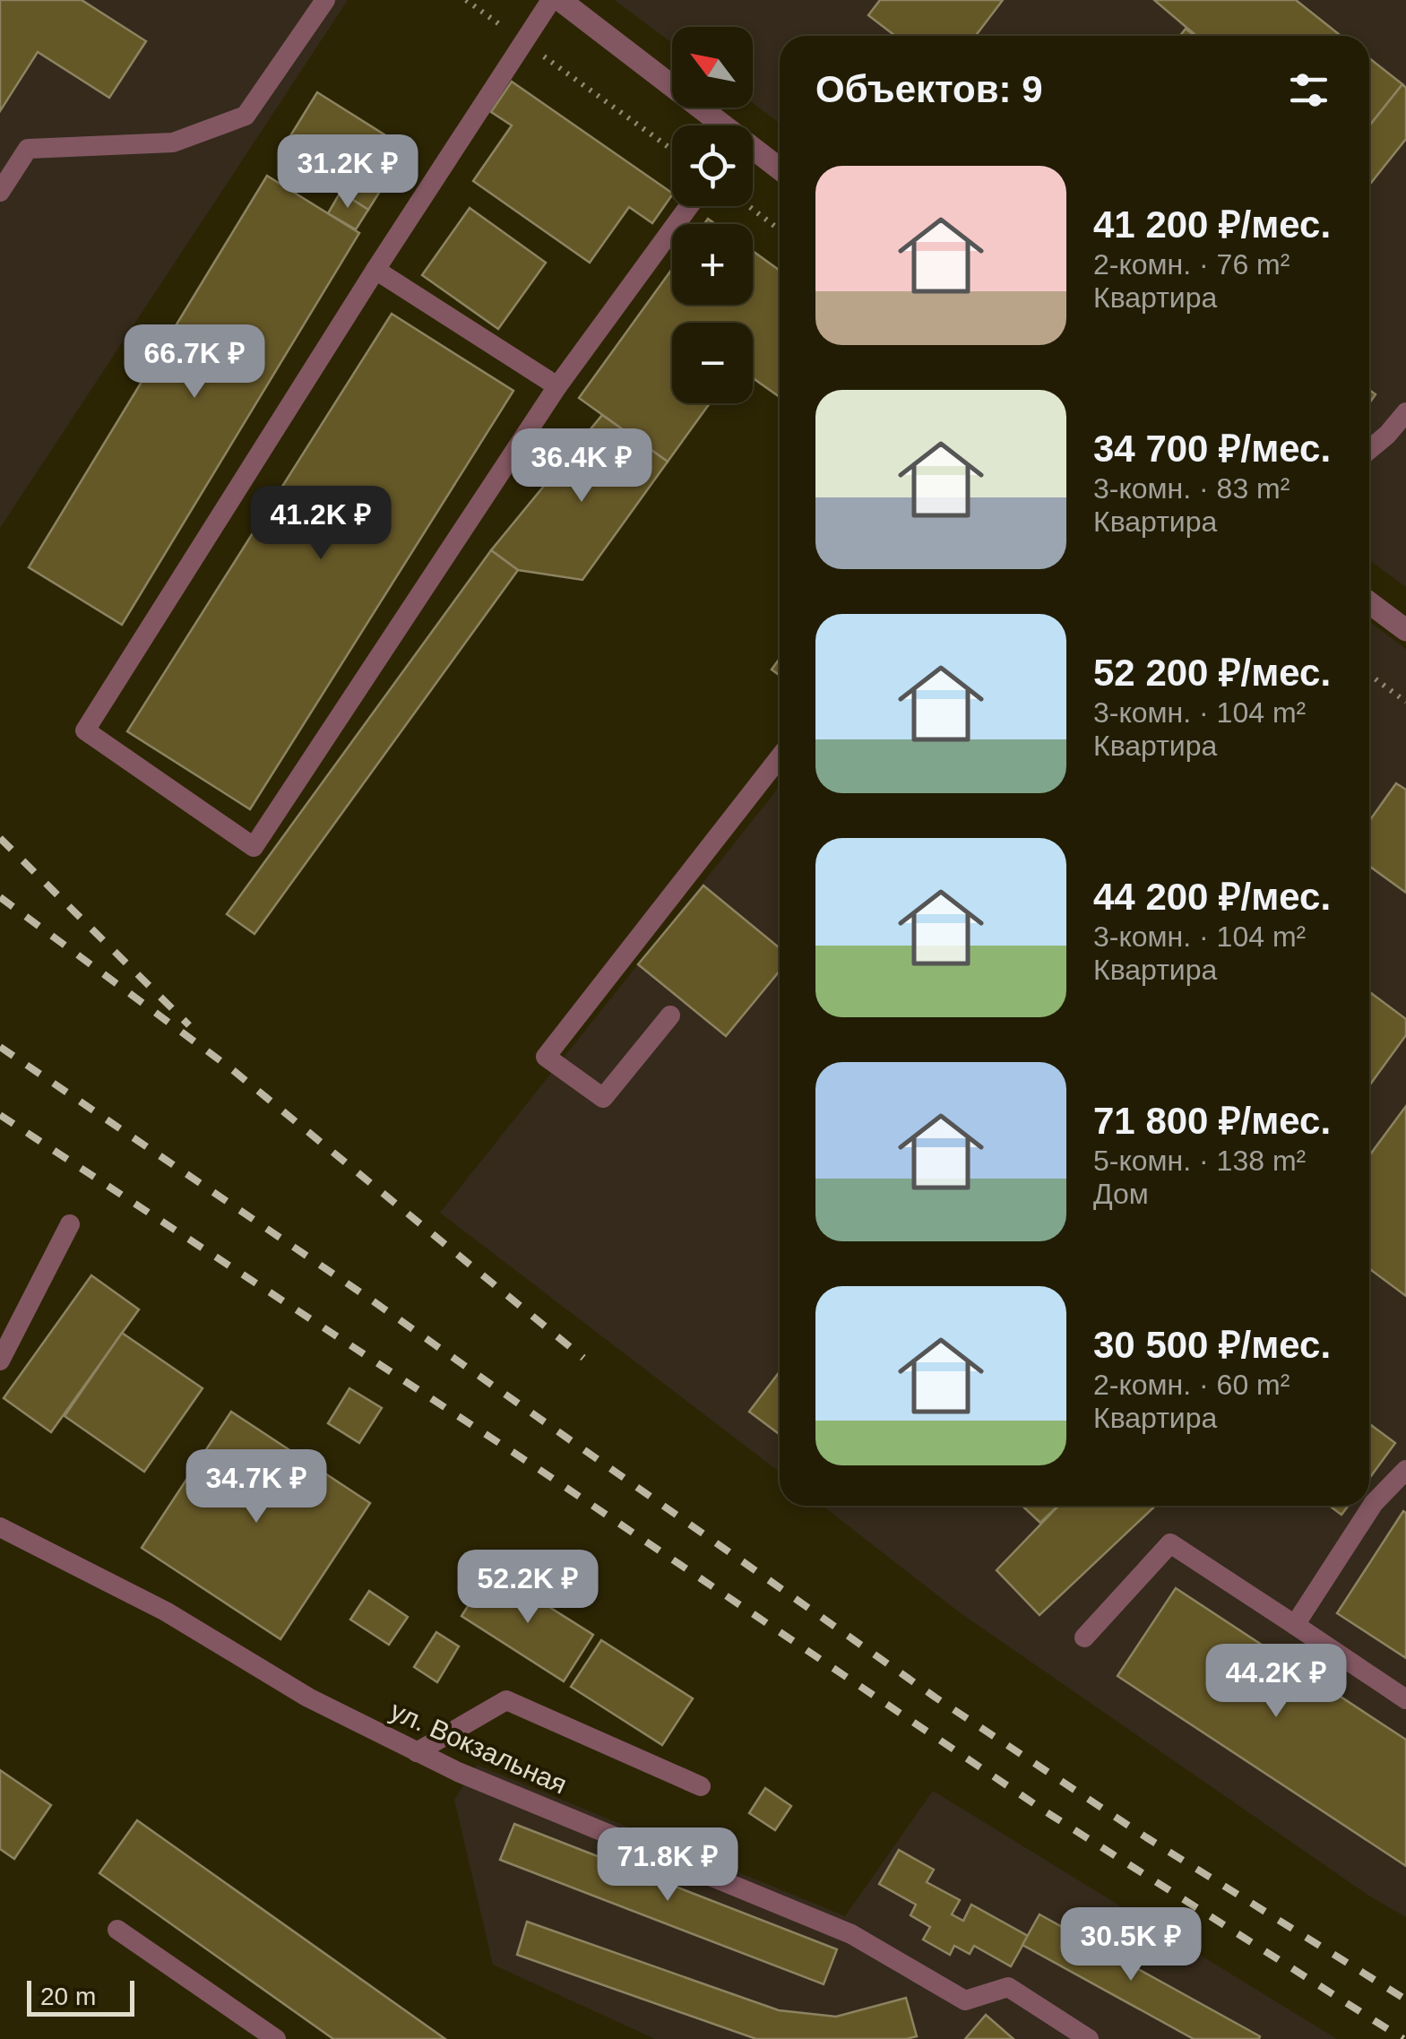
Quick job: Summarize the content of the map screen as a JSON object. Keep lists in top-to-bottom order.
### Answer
{
  "streets": {
    "lane": ["ул. Вокзальная"]
  },
  "scale_bar": "20 m",
  "north": "top left",
  "page": {
    "map_buttons": ["+", "−"],
    "heading": "Объектов: 9",
    "price": [
      "31.2K ₽",
      "66.7K ₽",
      "36.4K ₽",
      "41.2K ₽",
      "34.7K ₽",
      "52.2K ₽",
      "44.2K ₽",
      "71.8K ₽",
      "30.5K ₽"
    ],
    "list": [
      {
        "name": "41 200 ₽/мес.",
        "note": "2-комн. · 76 m² · Квартира"
      },
      {
        "name": "34 700 ₽/мес.",
        "note": "3-комн. · 83 m² · Квартира"
      },
      {
        "name": "52 200 ₽/мес.",
        "note": "3-комн. · 104 m² · Квартира"
      },
      {
        "name": "44 200 ₽/мес.",
        "note": "3-комн. · 104 m² · Квартира"
      },
      {
        "name": "71 800 ₽/мес.",
        "note": "5-комн. · 138 m² · Дом"
      },
      {
        "name": "30 500 ₽/мес.",
        "note": "2-комн. · 60 m² · Квартира"
      }
    ],
    "scale": "20 m"
  }
}
